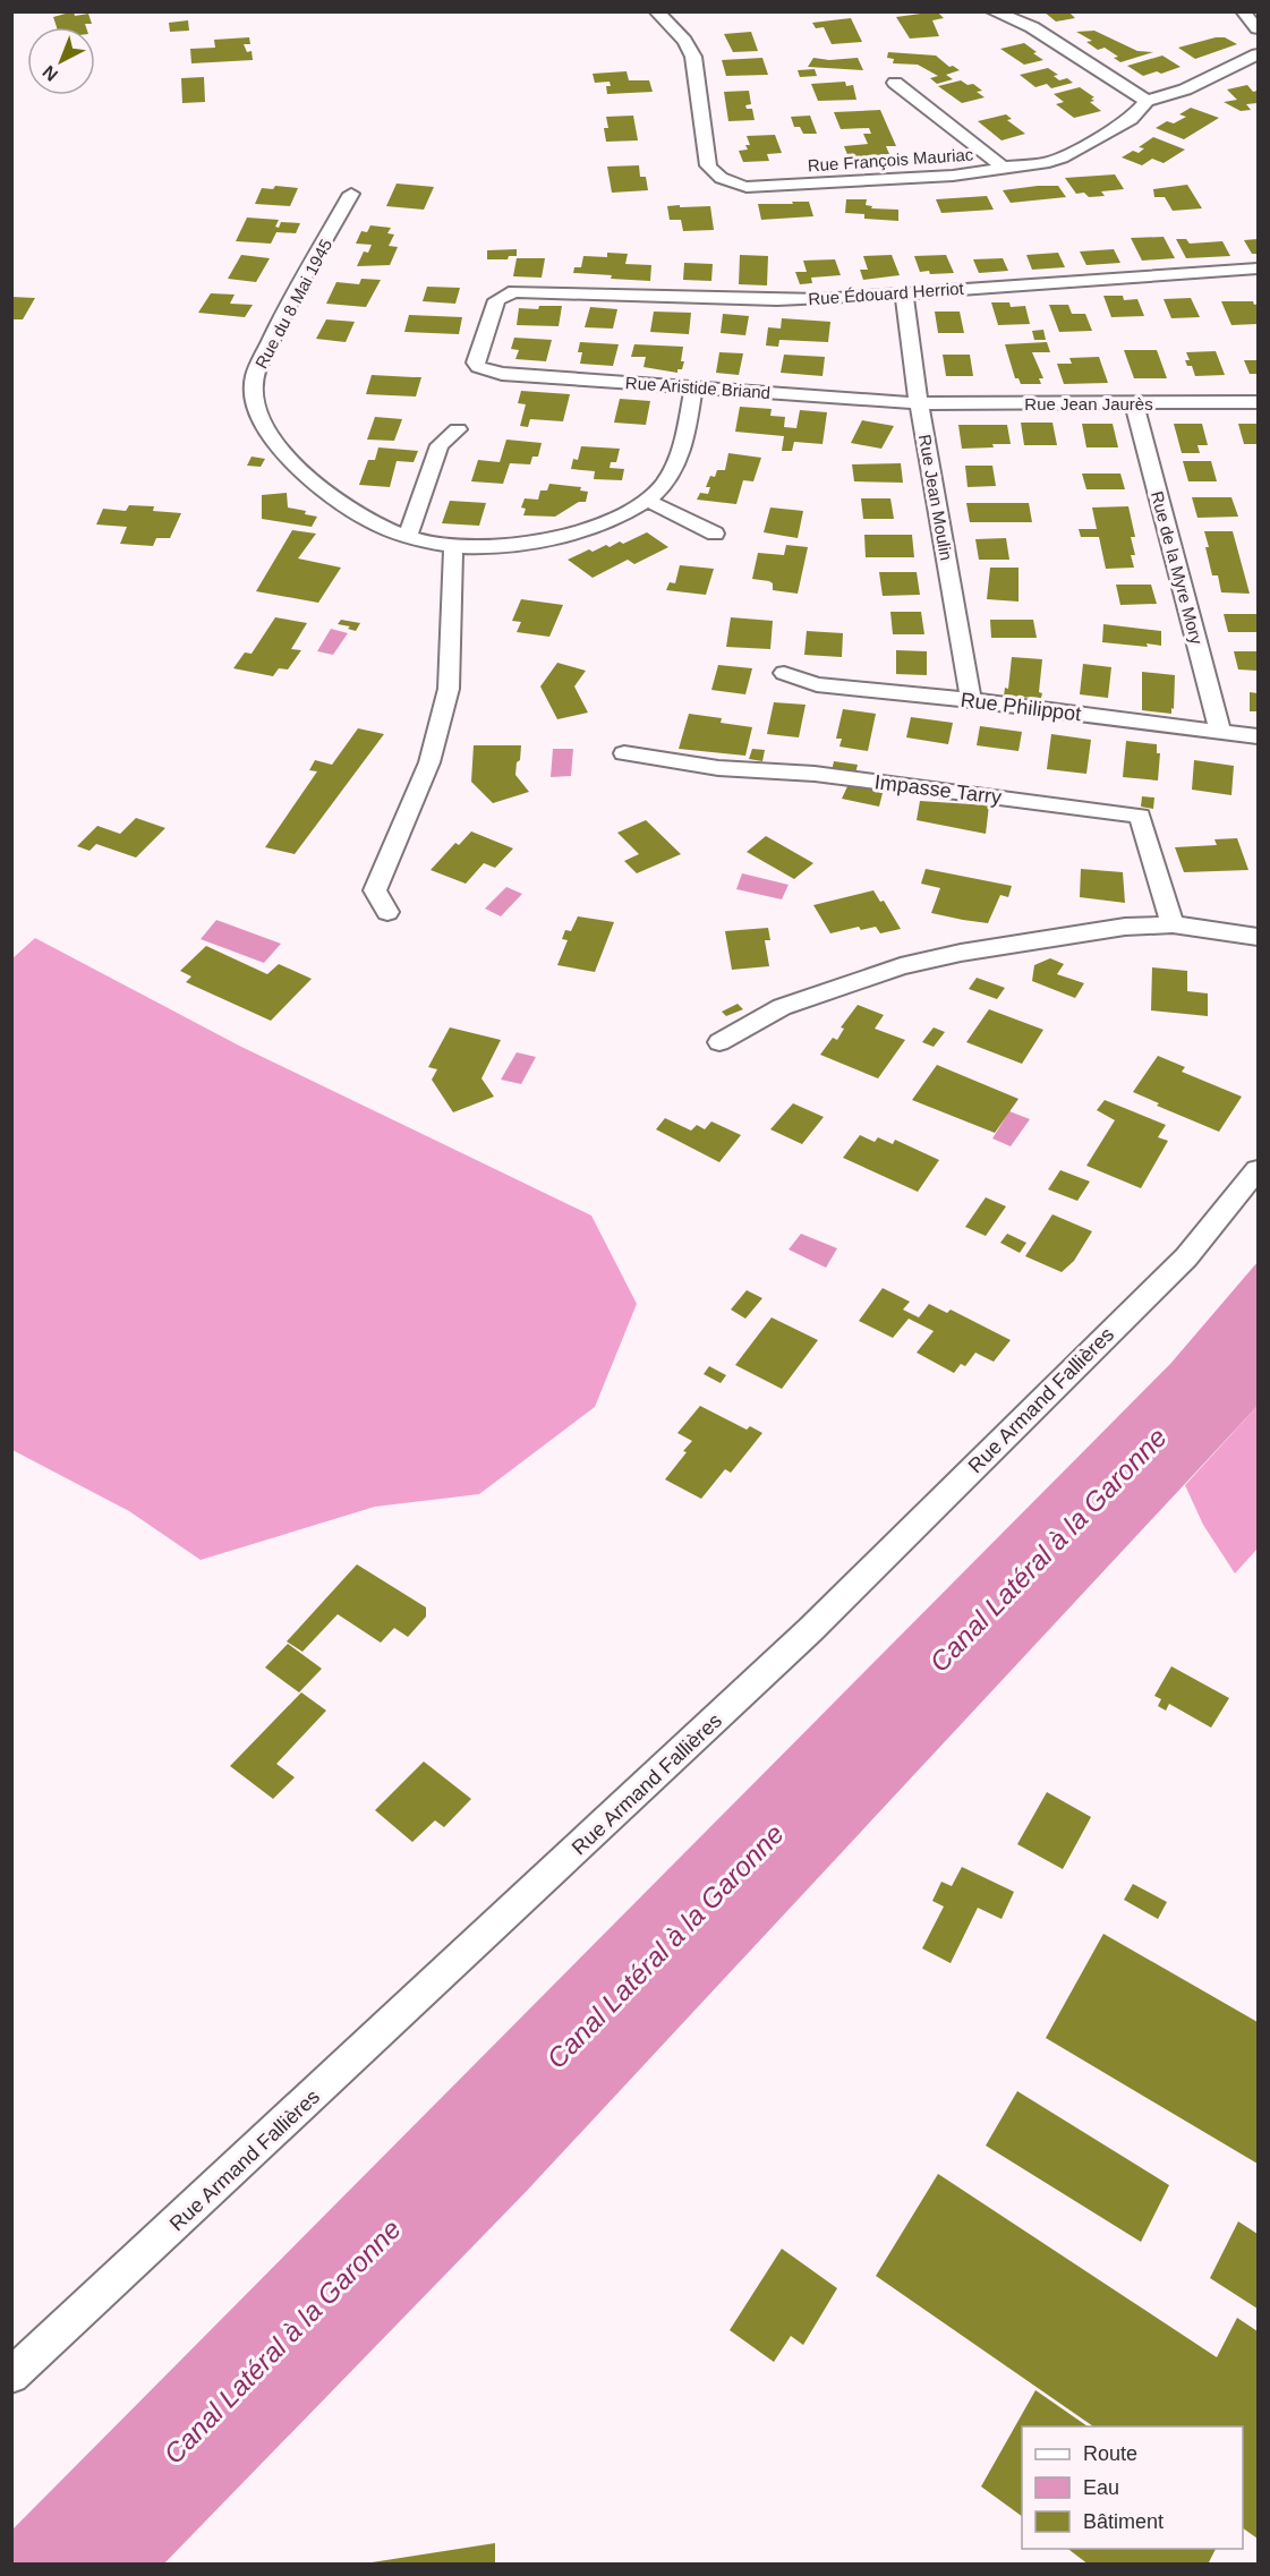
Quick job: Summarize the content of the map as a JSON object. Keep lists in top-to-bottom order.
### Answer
{
  "streets": {
    "street": [
      "Rue François Mauriac",
      "Rue Édouard Herriot",
      "Rue du 8 Mai 1945",
      "Rue Aristide Briand",
      "Rue Jean Jaurès",
      "Rue Jean Moulin",
      "Rue de la Myre Mory",
      "Rue Philippot",
      "Impasse Tarry",
      "Rue Armand Fallières"
    ]
  },
  "crossings": [
    ["Rue Édouard Herriot", "Rue Aristide Briand"],
    ["Rue Édouard Herriot", "Rue Jean Moulin"],
    ["Rue du 8 Mai 1945", "Rue Aristide Briand"],
    ["Rue Aristide Briand", "Rue Jean Jaurès"],
    ["Rue Aristide Briand", "Rue Jean Moulin"],
    ["Rue Jean Jaurès", "Rue Jean Moulin"],
    ["Rue Jean Jaurès", "Rue de la Myre Mory"],
    ["Rue Jean Moulin", "Rue Philippot"],
    ["Rue de la Myre Mory", "Rue Philippot"]
  ],
  "water": ["Canal Latéral à la Garonne"],
  "legend": ["Route", "Eau", "Bâtiment"],
  "north": "bottom left"
}
